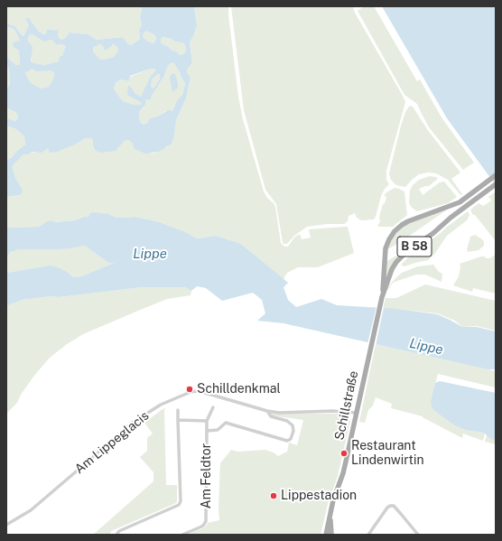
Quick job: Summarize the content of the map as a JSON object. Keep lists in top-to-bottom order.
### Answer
{
  "streets": {
    "main road": ["B 58", "Schillstraße"],
    "street": ["Am Lippeglacis", "Am Feldtor"]
  },
  "crossings": [
    ["B 58", "Schillstraße"],
    ["Schillstraße", "Am Lippeglacis"],
    ["Am Lippeglacis", "Am Feldtor"]
  ],
  "water": ["Lippe"],
  "places": ["Schilldenkmal", "Restaurant Lindenwirtin", "Lippestadion"]
}
